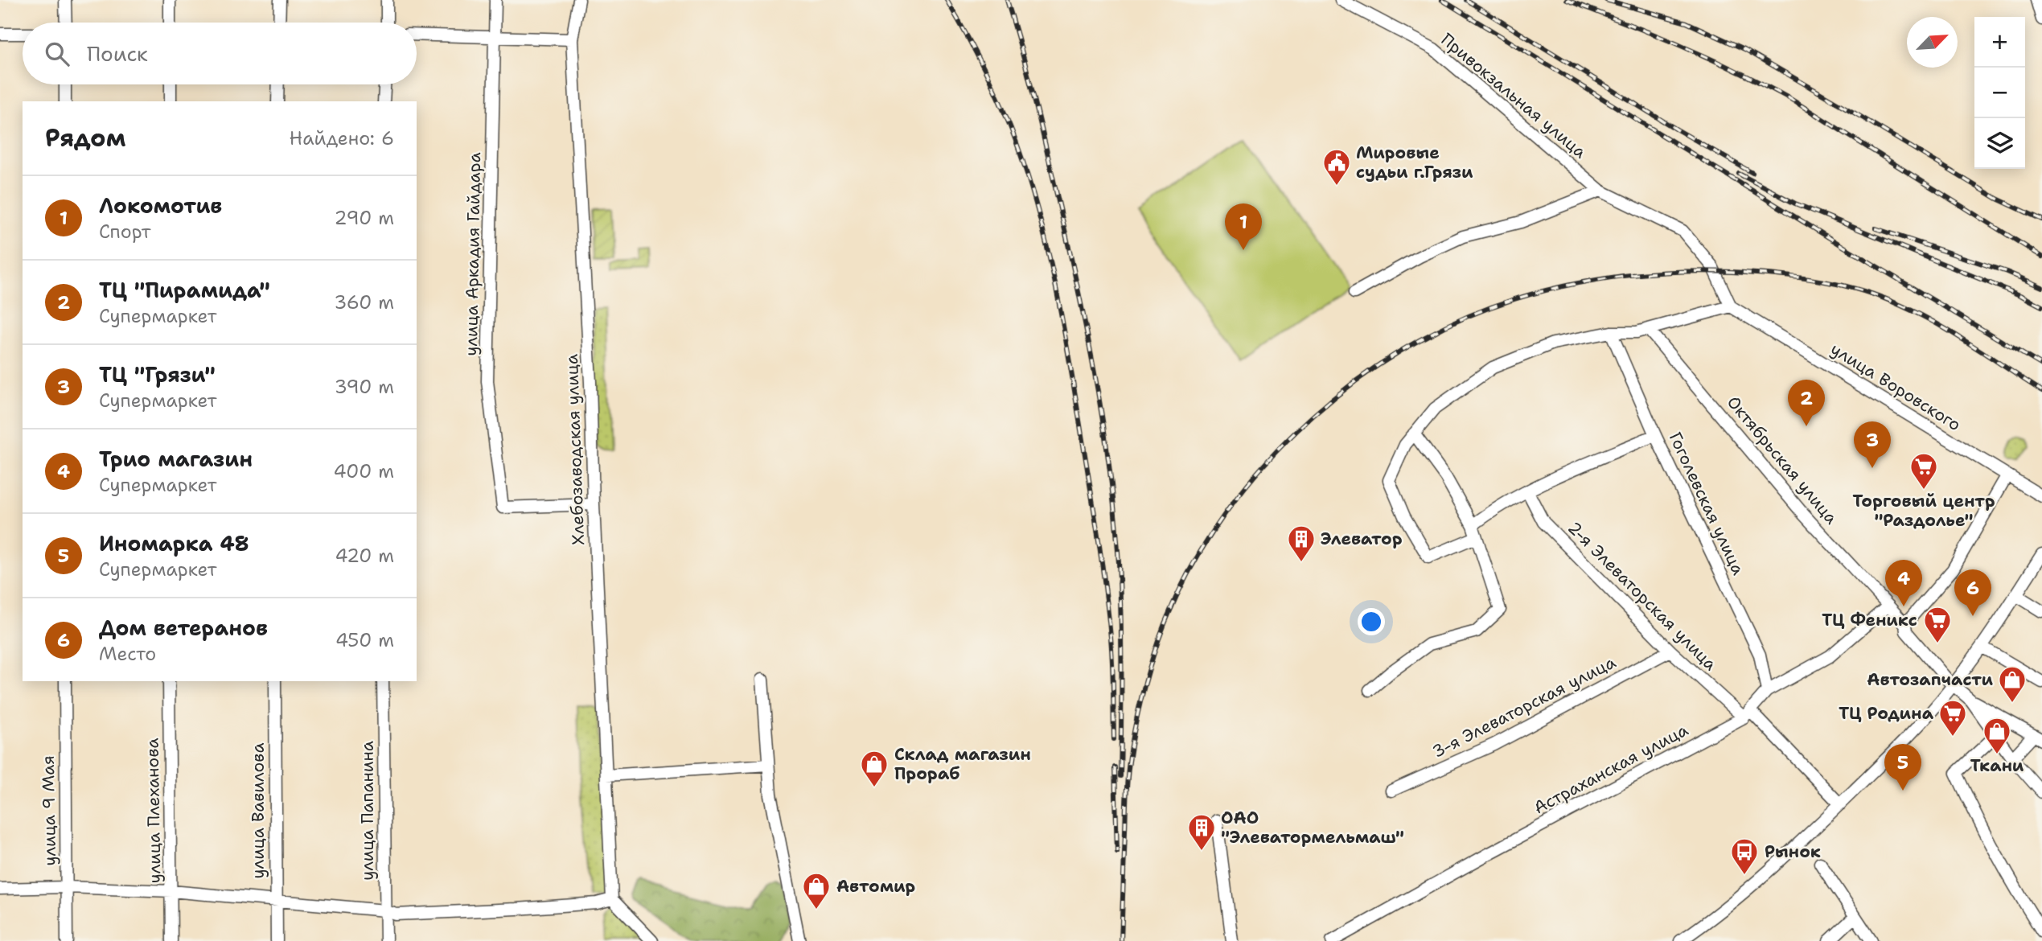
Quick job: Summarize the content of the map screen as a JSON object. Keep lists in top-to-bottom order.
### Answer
{
  "streets": {
    "street": [
      "Привокзальная улица",
      "улица Аркадия Гайдара",
      "улица Воровского",
      "Хлебозаводская улица",
      "Октябрьская улица",
      "Гоголевская улица",
      "2-я Элеваторская улица",
      "3-я Элеваторская улица",
      "Астраханская улица",
      "улица 9 Мая",
      "улица Плеханова",
      "улица Вавилова",
      "улица Папанина"
    ]
  },
  "crossings": [
    ["Привокзальная улица", "улица Воровского"],
    ["улица Аркадия Гайдара", "Хлебозаводская улица"],
    ["Октябрьская улица", "Астраханская улица"],
    ["Гоголевская улица", "Астраханская улица"],
    ["2-я Элеваторская улица", "3-я Элеваторская улица"],
    ["2-я Элеваторская улица", "Астраханская улица"]
  ],
  "places": {
    "public building": ["Мировые судьи г.Грязи"],
    "supermarket": ["Торговый центр \"Раздолье\"", "ТЦ Феникс", "ТЦ Родина"],
    "building": ["Элеватор", "ОАО \"Элеватормельмаш\""],
    "shop": [
      "Автозапчасти",
      "Ткани",
      "Склад магазин Прораб",
      "Автомир"
    ],
    "bus stop": ["Рынок"]
  },
  "north": "top right",
  "page": {
    "map_buttons": ["+", "−"],
    "search": "Поиск",
    "heading": ["Рядом", "Найдено: 6"],
    "list": [
      {
        "mark": "1",
        "name": "Локомотив",
        "note": "Спорт",
        "value": "290 m"
      },
      {
        "mark": "2",
        "name": "ТЦ \"Пирамида\"",
        "note": "Супермаркет",
        "value": "360 m"
      },
      {
        "mark": "3",
        "name": "ТЦ \"Грязи\"",
        "note": "Супермаркет",
        "value": "390 m"
      },
      {
        "mark": "4",
        "name": "Трио магазин",
        "note": "Супермаркет",
        "value": "400 m"
      },
      {
        "mark": "5",
        "name": "Иномарка 48",
        "note": "Супермаркет",
        "value": "420 m"
      },
      {
        "mark": "6",
        "name": "Дом ветеранов",
        "note": "Место",
        "value": "450 m"
      }
    ],
    "pins": [
      "1",
      "2",
      "3",
      "4",
      "6",
      "5"
    ]
  }
}
